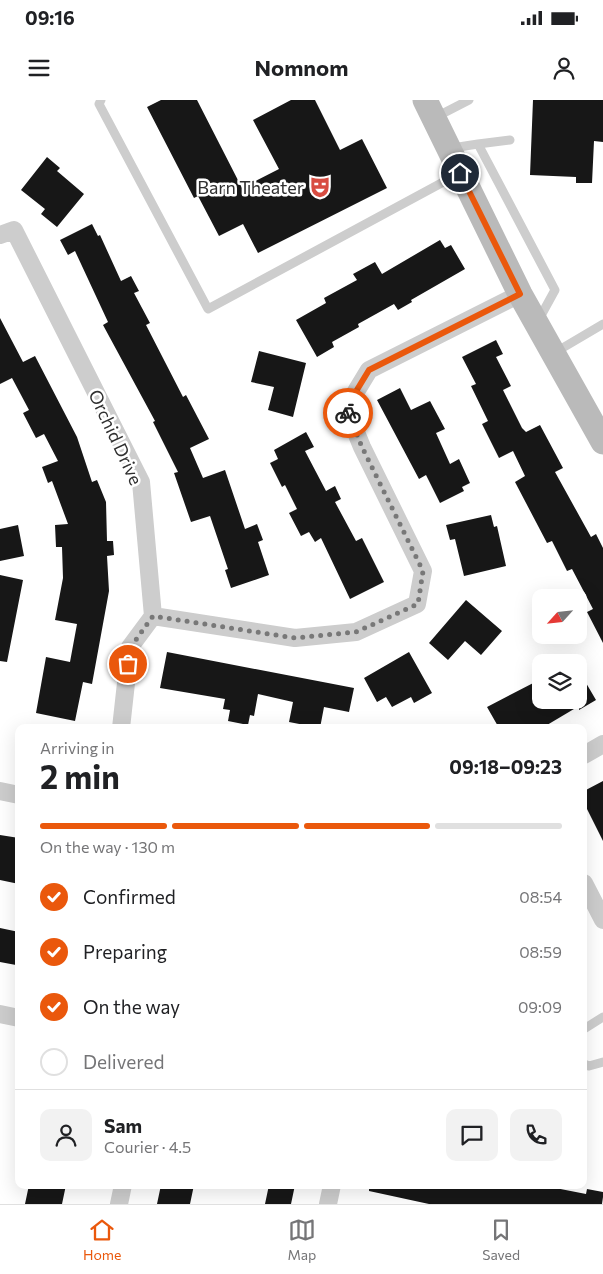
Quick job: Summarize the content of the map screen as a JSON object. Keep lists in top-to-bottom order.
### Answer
{
  "streets": {
    "street": ["Orchid Drive"]
  },
  "places": {
    "theatre": ["Barn Theater"]
  },
  "north": "bottom left",
  "page": {
    "status": "09:16",
    "header": "Nomnom",
    "heading": ["2 min", "Arriving in", "09:18–09:23"],
    "panel": ["Sam", "Courier · 4.5"],
    "bar": "On the way · 130 m",
    "list": [
      ["Confirmed", "08:54"],
      ["Preparing", "08:59"],
      ["On the way", "09:09"],
      "Delivered"
    ],
    "tabs": ["Home", "Map", "Saved"]
  }
}
